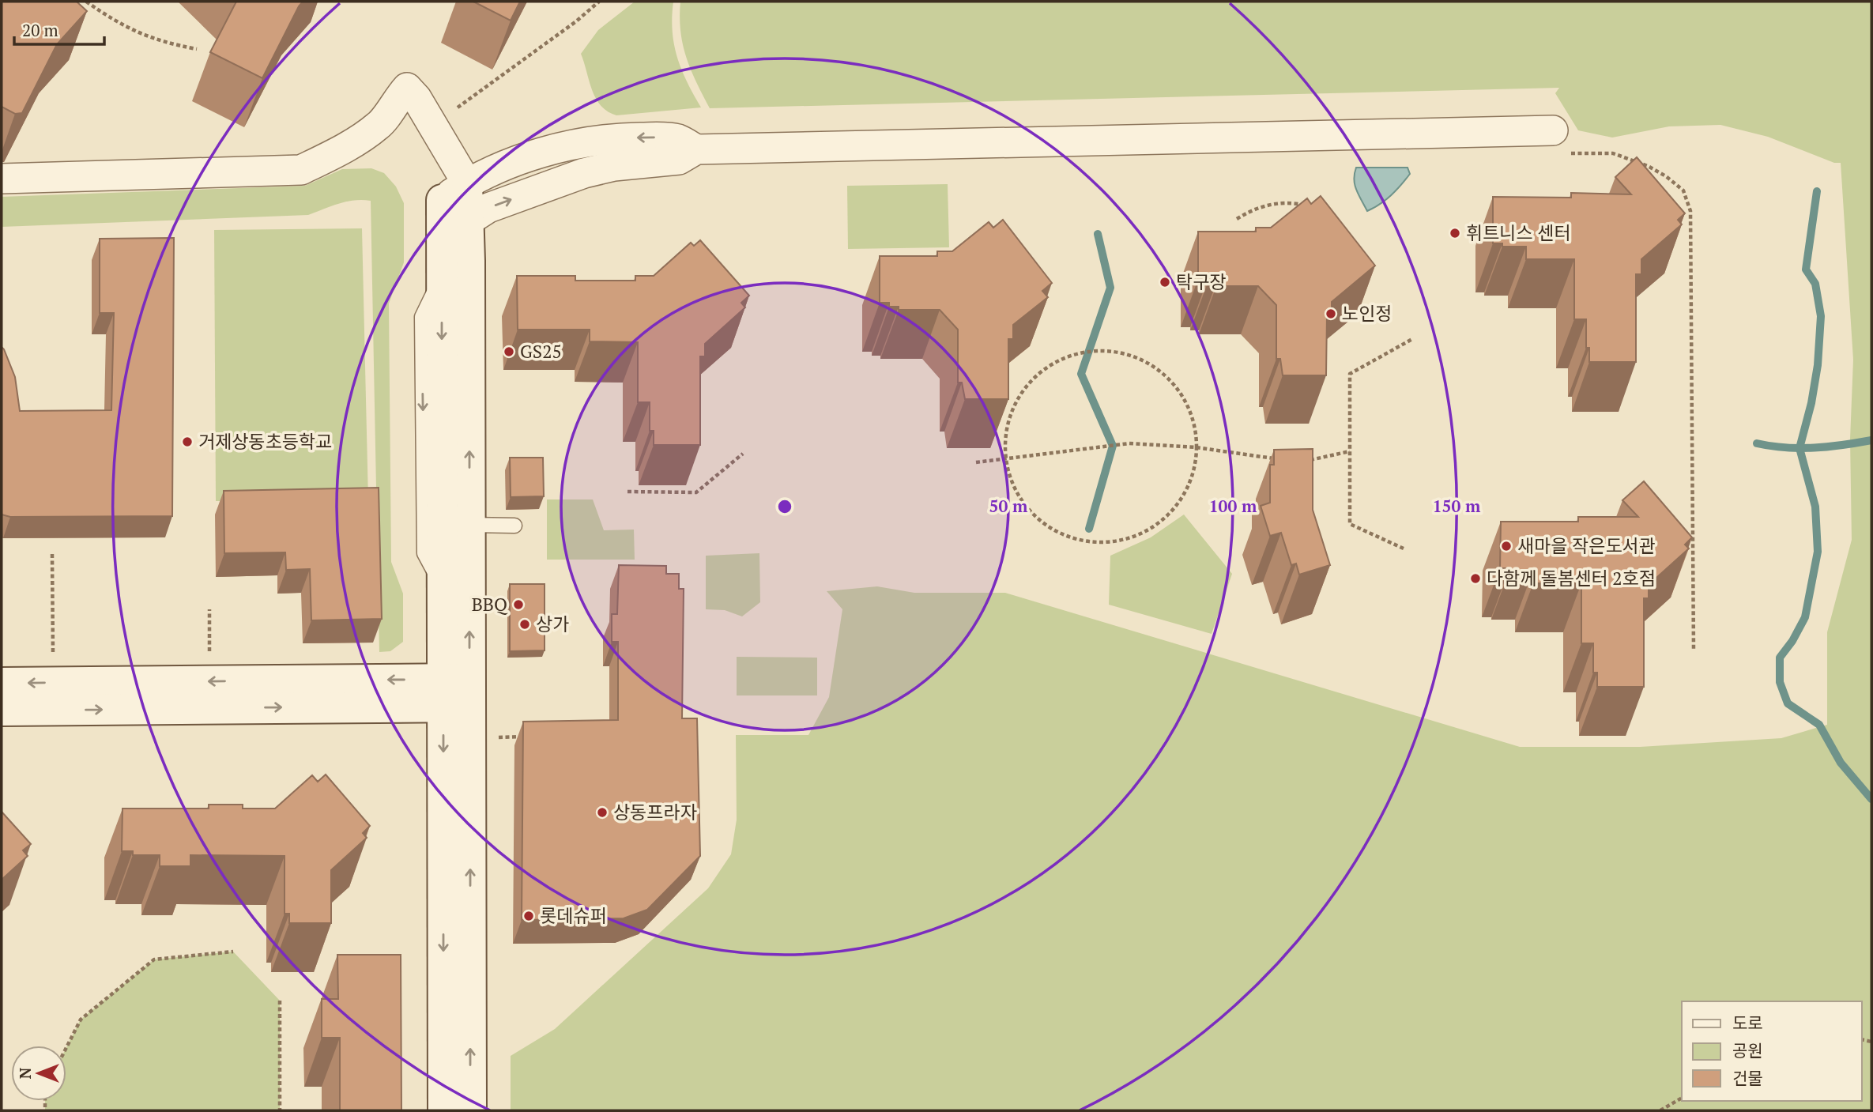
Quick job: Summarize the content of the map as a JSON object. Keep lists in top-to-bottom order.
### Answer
{
  "places": [
    "휘트니스 센터",
    "탁구장",
    "노인정",
    "GS25",
    "거제상동초등학교",
    "새마을 작은도서관",
    "다함께 돌봄센터 2호점",
    "BBQ",
    "상가",
    "상동프라자",
    "롯데슈퍼"
  ],
  "legend": ["도로", "공원", "건물"],
  "scale_bar": "20 m",
  "north": "left",
  "rings": ["50 m", "100 m", "150 m"]
}
